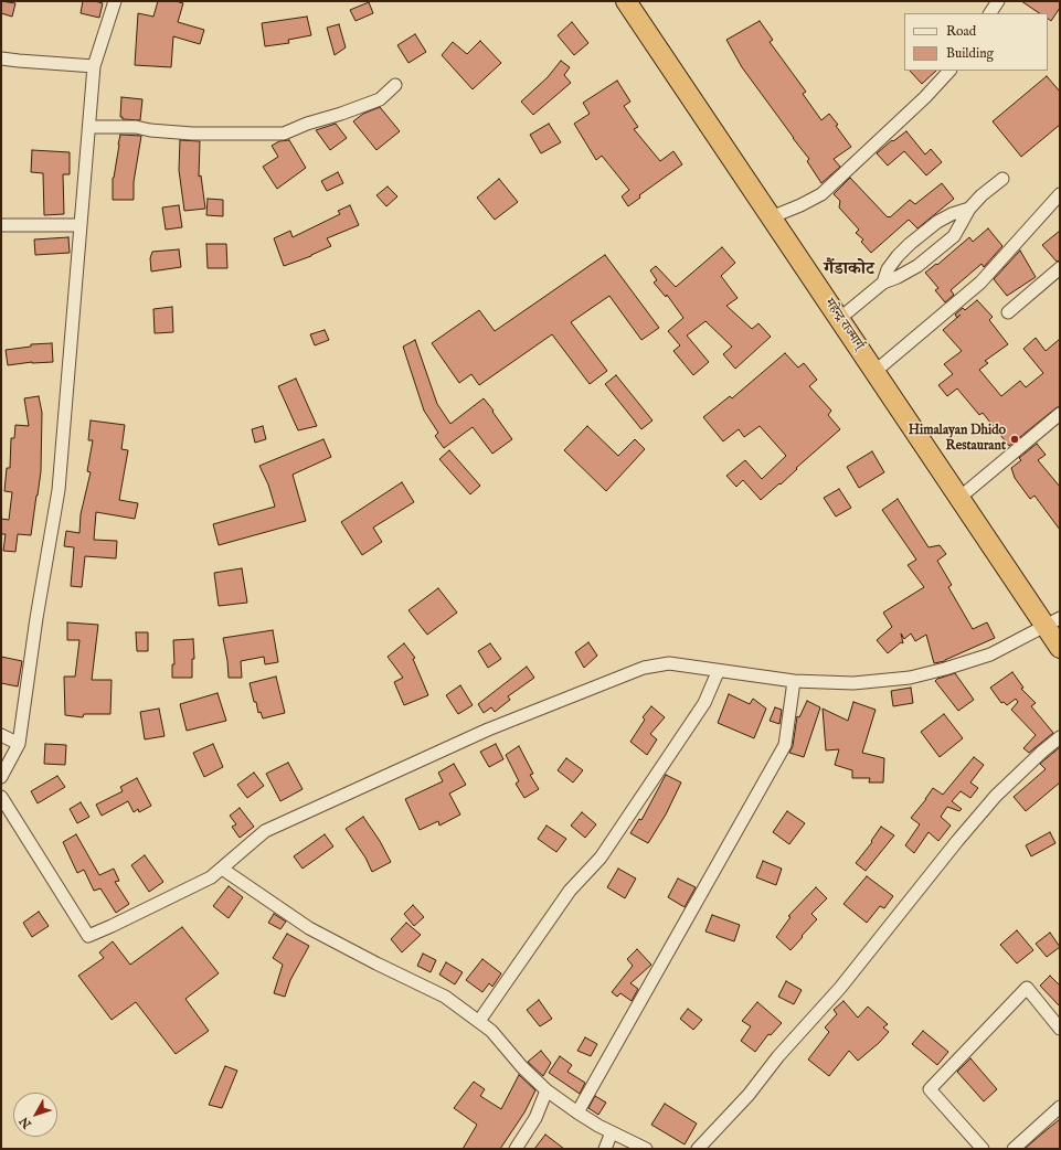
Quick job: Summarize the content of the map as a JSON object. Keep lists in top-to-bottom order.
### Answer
{
  "streets": {
    "highway": ["महेन्द्र राज्मार्ग्"]
  },
  "districts": ["गैंडाकोट"],
  "places": ["Himalayan Dhido Restaurant"],
  "legend": ["Road", "Building"],
  "north": "bottom left"
}
